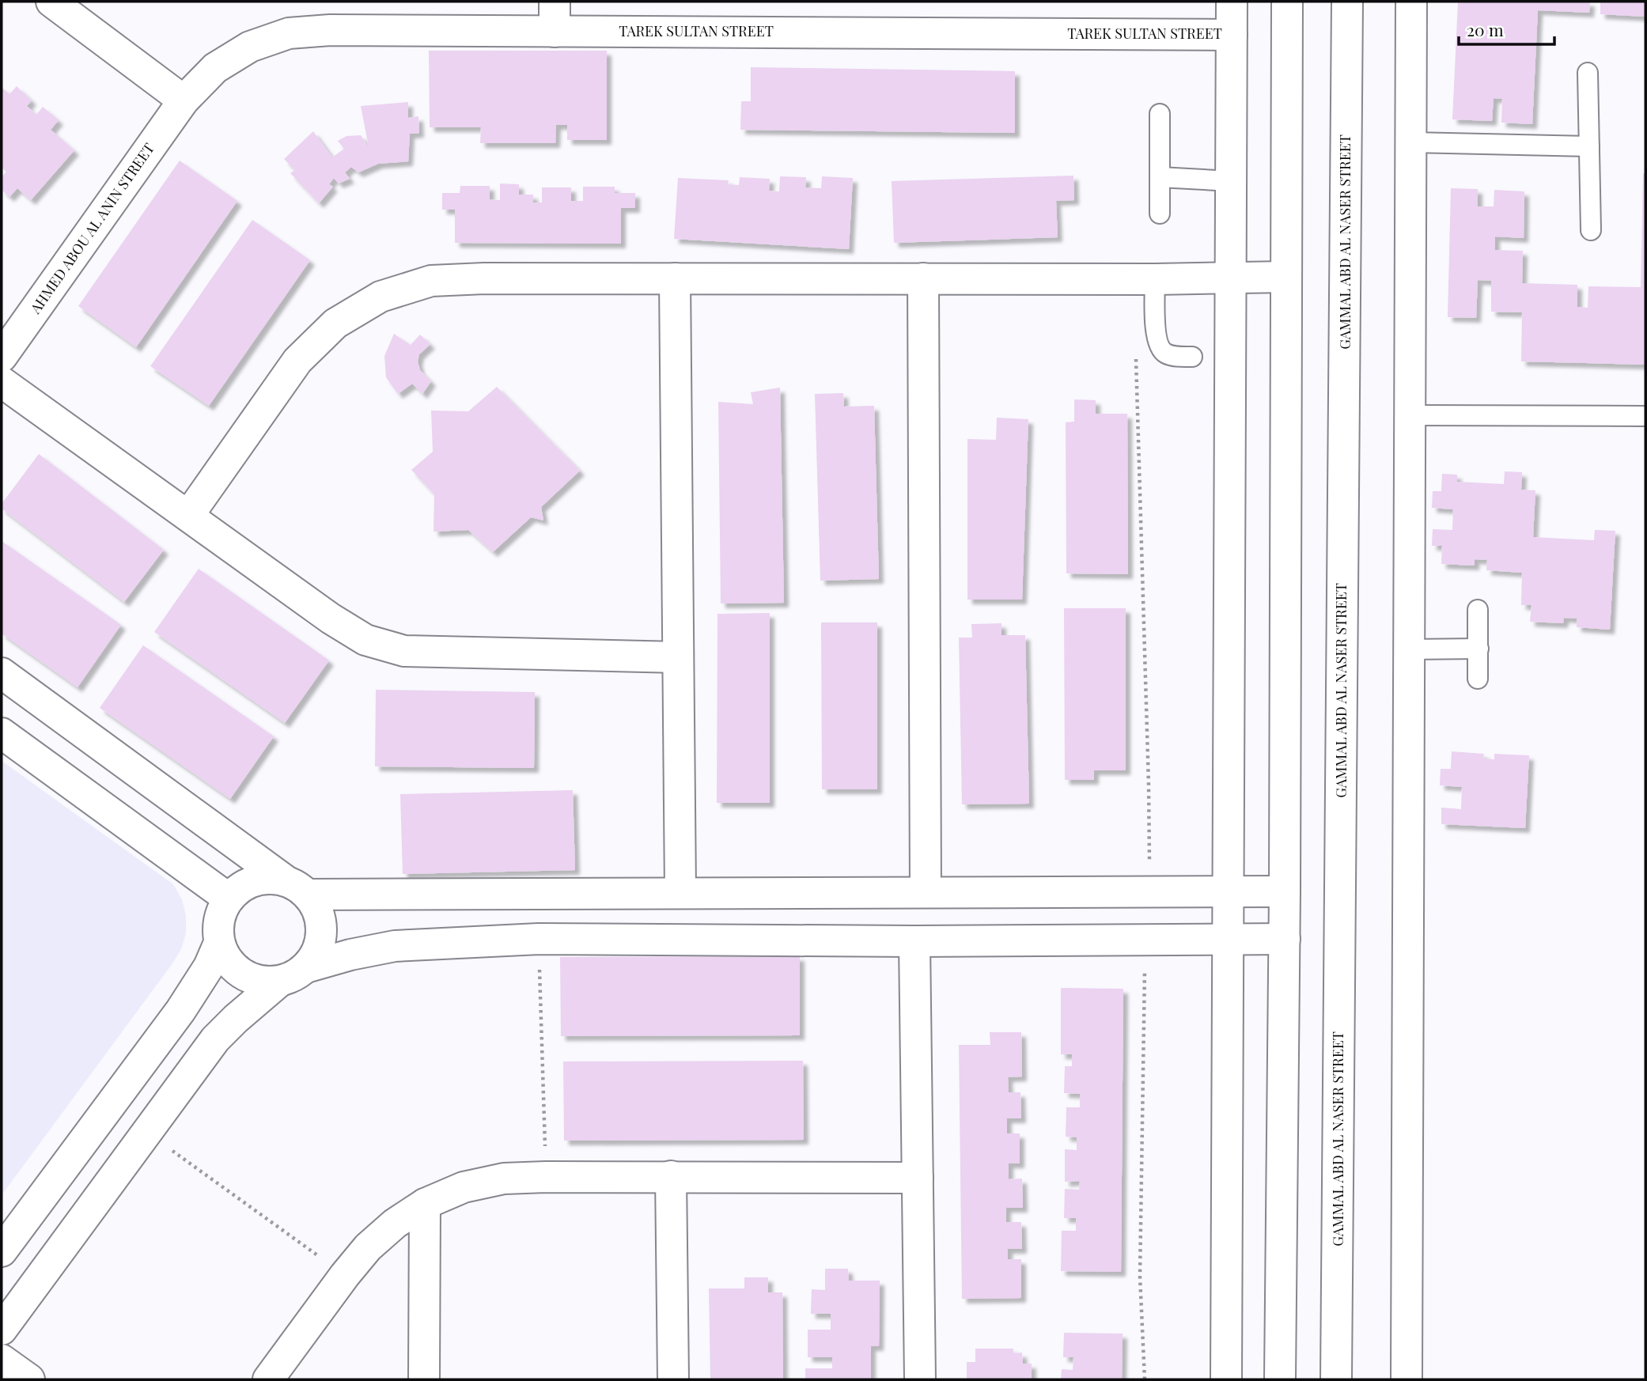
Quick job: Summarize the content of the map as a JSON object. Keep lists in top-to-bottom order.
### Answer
{
  "streets": {
    "street": ["TAREK SULTAN STREET", "AHMED ABOU AL ANIN STREET", "GAMMAL ABD AL NASER STREET"]
  },
  "crossings": [
    ["TAREK SULTAN STREET", "AHMED ABOU AL ANIN STREET"]
  ],
  "scale_bar": "20 m"
}
